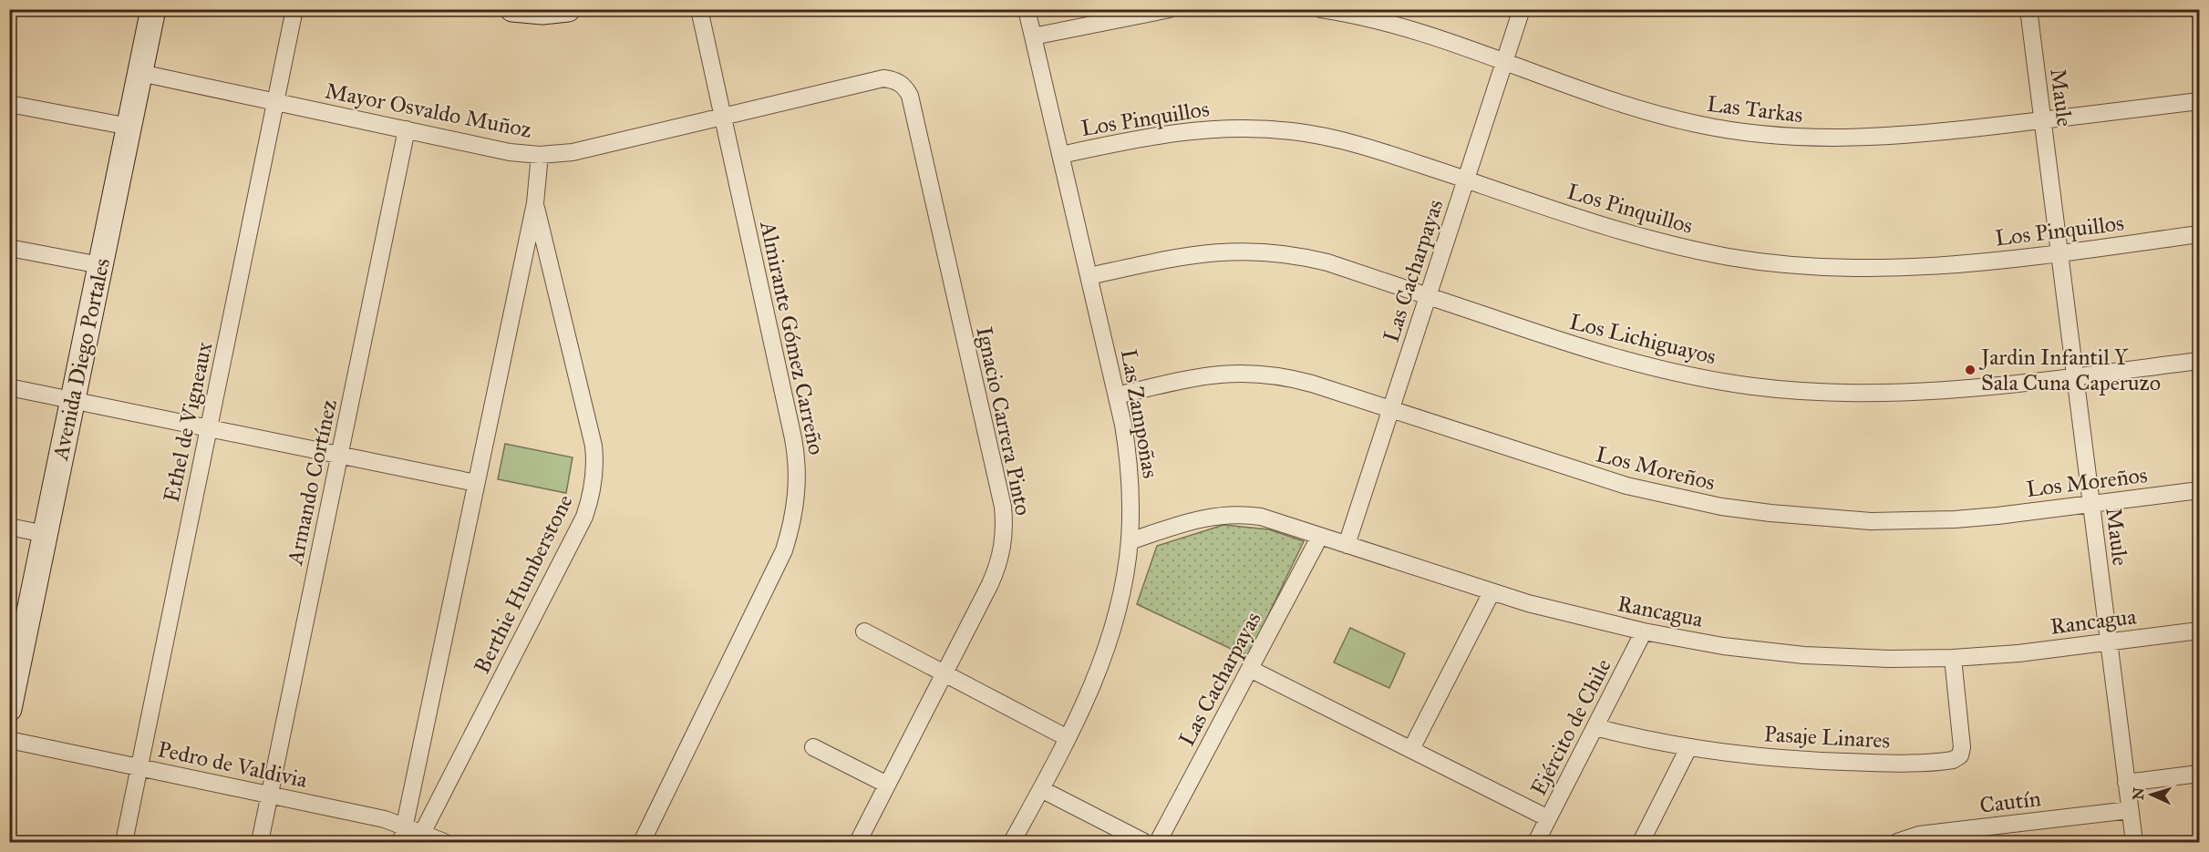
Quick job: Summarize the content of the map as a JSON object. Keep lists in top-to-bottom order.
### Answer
{
  "streets": {
    "street": [
      "Maule",
      "Las Tarkas",
      "Mayor Osvaldo Muñoz",
      "Los Pinquillos",
      "Las Cacharpayas",
      "Almirante Gómez Carreño",
      "Los Lichiguayos",
      "Avenida Diego Portales",
      "Las Zampoñas",
      "Ignacio Carrera Pinto",
      "Ethel de Vigneaux",
      "Los Moreños",
      "Armando Cortínez",
      "Berthie Humberstone",
      "Rancagua",
      "Ejército de Chile",
      "Pasaje Linares",
      "Pedro de Valdivia",
      "Cautín"
    ]
  },
  "crossings": [
    ["Maule", "Las Tarkas"],
    ["Maule", "Los Pinquillos"],
    ["Maule", "Los Lichiguayos"],
    ["Maule", "Los Moreños"],
    ["Maule", "Rancagua"],
    ["Maule", "Cautín"],
    ["Las Tarkas", "Las Cacharpayas"],
    ["Mayor Osvaldo Muñoz", "Almirante Gómez Carreño"],
    ["Mayor Osvaldo Muñoz", "Avenida Diego Portales"],
    ["Mayor Osvaldo Muñoz", "Ignacio Carrera Pinto"],
    ["Mayor Osvaldo Muñoz", "Ethel de Vigneaux"],
    ["Mayor Osvaldo Muñoz", "Armando Cortínez"],
    ["Mayor Osvaldo Muñoz", "Berthie Humberstone"],
    ["Los Pinquillos", "Las Cacharpayas"],
    ["Los Pinquillos", "Las Zampoñas"],
    ["Las Cacharpayas", "Los Lichiguayos"],
    ["Las Cacharpayas", "Los Moreños"],
    ["Las Cacharpayas", "Rancagua"],
    ["Los Lichiguayos", "Las Zampoñas"],
    ["Las Zampoñas", "Los Moreños"],
    ["Las Zampoñas", "Rancagua"],
    ["Ethel de Vigneaux", "Pedro de Valdivia"],
    ["Armando Cortínez", "Pedro de Valdivia"],
    ["Berthie Humberstone", "Pedro de Valdivia"],
    ["Rancagua", "Ejército de Chile"],
    ["Rancagua", "Pasaje Linares"],
    ["Ejército de Chile", "Pasaje Linares"]
  ],
  "places": ["Jardin Infantil Y Sala Cuna Caperuzo"],
  "north": "left"
}
